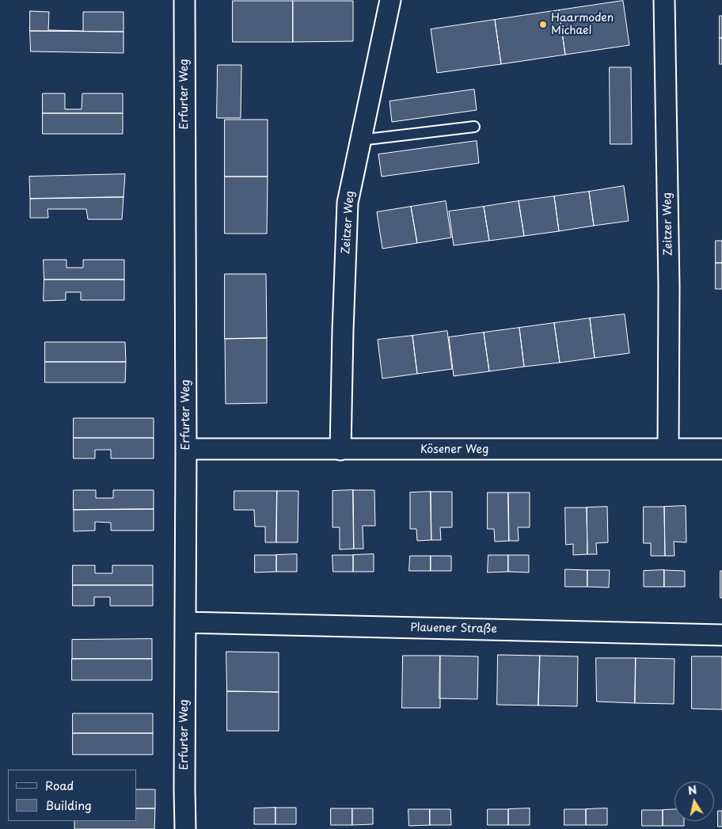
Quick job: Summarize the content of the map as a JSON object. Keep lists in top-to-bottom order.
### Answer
{
  "streets": {
    "street": [
      "Erfurter Weg",
      "Zeitzer Weg",
      "Kösener Weg",
      "Plauener Straße"
    ]
  },
  "crossings": [
    ["Erfurter Weg", "Kösener Weg"],
    ["Erfurter Weg", "Plauener Straße"],
    ["Zeitzer Weg", "Kösener Weg"]
  ],
  "places": ["Haarmoden Michael"],
  "legend": ["Road", "Building"],
  "north": "top"
}
